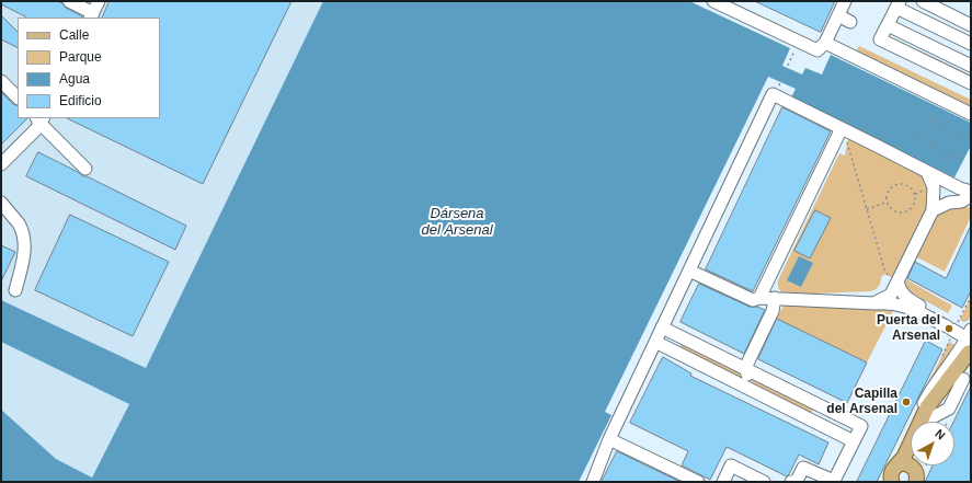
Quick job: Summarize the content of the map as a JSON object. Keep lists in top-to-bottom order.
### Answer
{
  "water": ["Dársena del Arsenal"],
  "places": ["Puerta del Arsenal", "Capilla del Arsenal"],
  "legend": [
    "Calle",
    "Parque",
    "Agua",
    "Edificio"
  ],
  "north": "top right"
}
